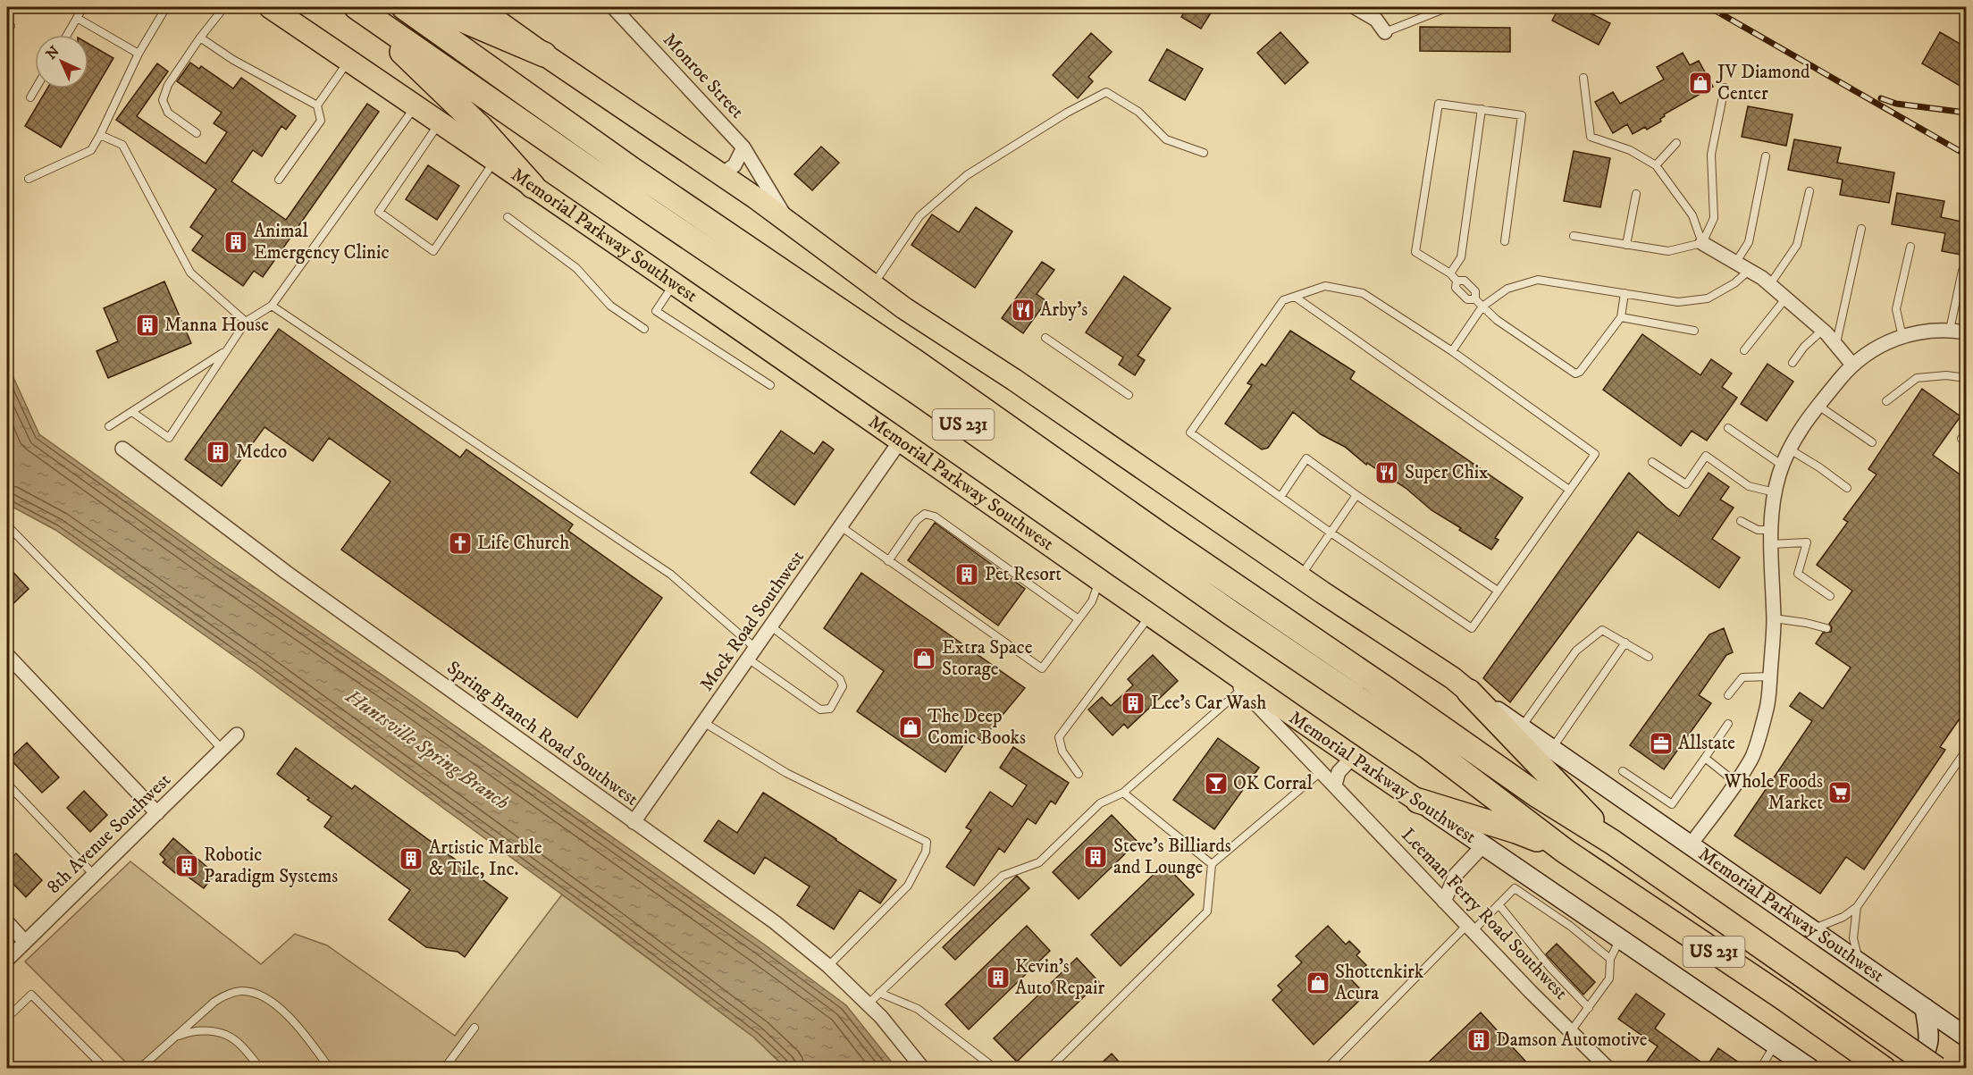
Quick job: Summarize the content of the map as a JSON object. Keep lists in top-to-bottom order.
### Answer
{
  "streets": {
    "highway": ["US 231"],
    "main road": ["Memorial Parkway Southwest"],
    "street": [
      "Monroe Street",
      "Mock Road Southwest",
      "Spring Branch Road Southwest",
      "8th Avenue Southwest",
      "Leeman Ferry Road Southwest"
    ]
  },
  "crossings": [
    ["Monroe Street", "Memorial Parkway Southwest"],
    ["Memorial Parkway Southwest", "Mock Road Southwest"],
    ["Memorial Parkway Southwest", "Leeman Ferry Road Southwest"],
    ["Mock Road Southwest", "Spring Branch Road Southwest"]
  ],
  "water": ["Huntsville Spring Branch"],
  "places": {
    "shop": [
      "JV Diamond Center",
      "Extra Space Storage",
      "The Deep Comic Books",
      "Shottenkirk Acura"
    ],
    "building": [
      "Animal Emergency Clinic",
      "Manna House",
      "Medco",
      "Pet Resort",
      "Lee's Car Wash",
      "Steve's Billiards and Lounge",
      "Artistic Marble & Tile, Inc.",
      "Robotic Paradigm Systems",
      "Kevin's Auto Repair",
      "Damson Automotive"
    ],
    "restaurant": ["Arby's", "Super Chix"],
    "church": ["Life Church"],
    "office": ["Allstate"],
    "bar": ["OK Corral"],
    "supermarket": ["Whole Foods Market"]
  },
  "north": "top left"
}
